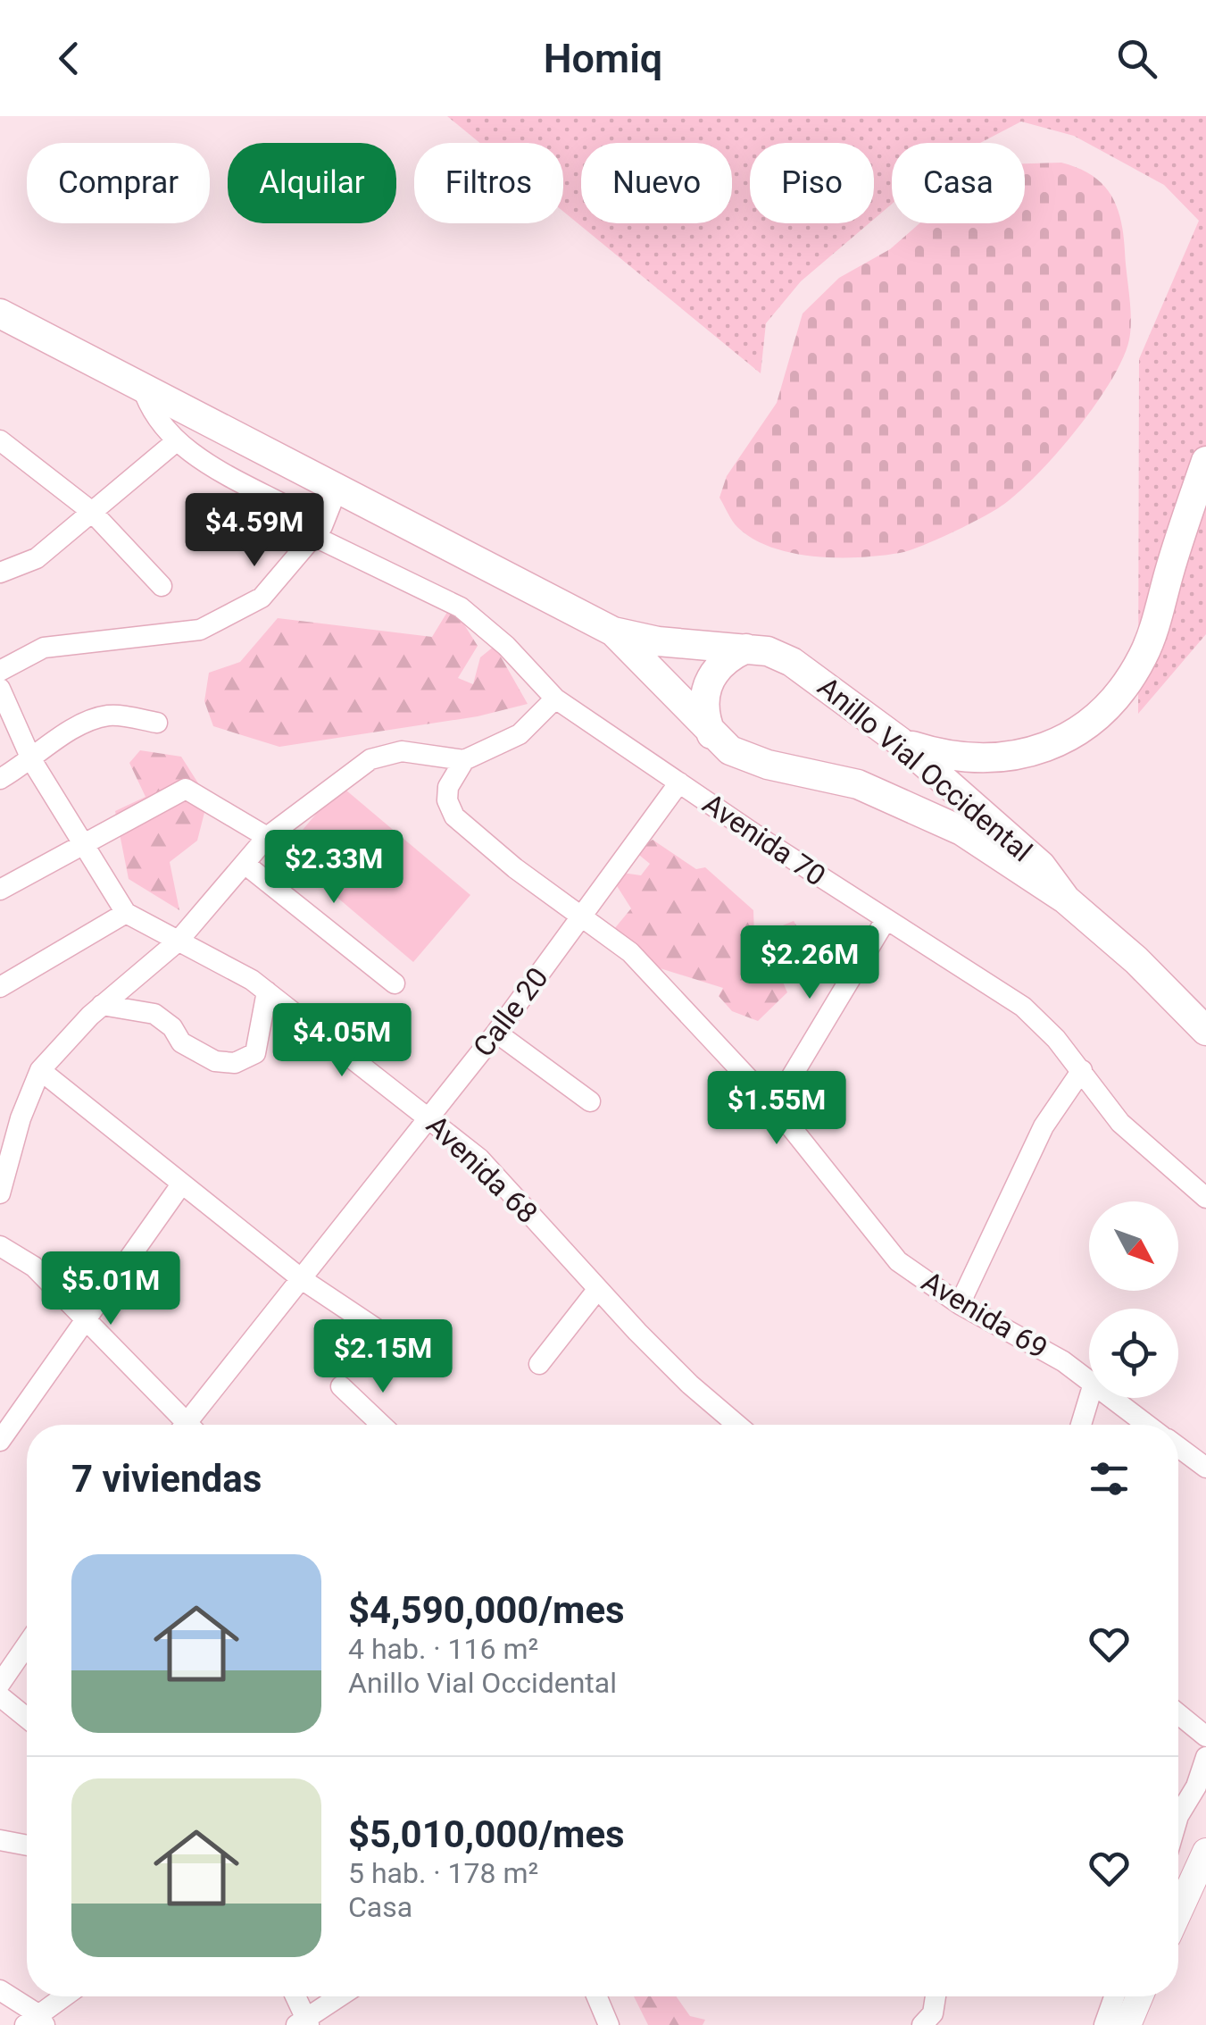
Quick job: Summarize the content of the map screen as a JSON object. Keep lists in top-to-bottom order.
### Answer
{
  "streets": {
    "highway": ["Anillo Vial Occidental"],
    "street": [
      "Avenida 70",
      "Calle 20",
      "Avenida 68",
      "Avenida 69"
    ]
  },
  "crossings": [
    ["Avenida 70", "Calle 20"],
    ["Calle 20", "Avenida 68"],
    ["Calle 20", "Avenida 69"]
  ],
  "north": "bottom right",
  "page": {
    "header": "Homiq",
    "chip": [
      "Comprar",
      "Alquilar",
      "Filtros",
      "Nuevo",
      "Piso",
      "Casa"
    ],
    "price": [
      "$4.59M",
      "$2.33M",
      "$2.26M",
      "$4.05M",
      "$1.55M",
      "$5.01M",
      "$2.15M"
    ],
    "heading": "7 viviendas",
    "list": [
      {
        "name": "$4,590,000/mes",
        "note": "4 hab. · 116 m² · Anillo Vial Occidental"
      },
      {
        "name": "$5,010,000/mes",
        "note": "5 hab. · 178 m² · Casa"
      }
    ]
  }
}
